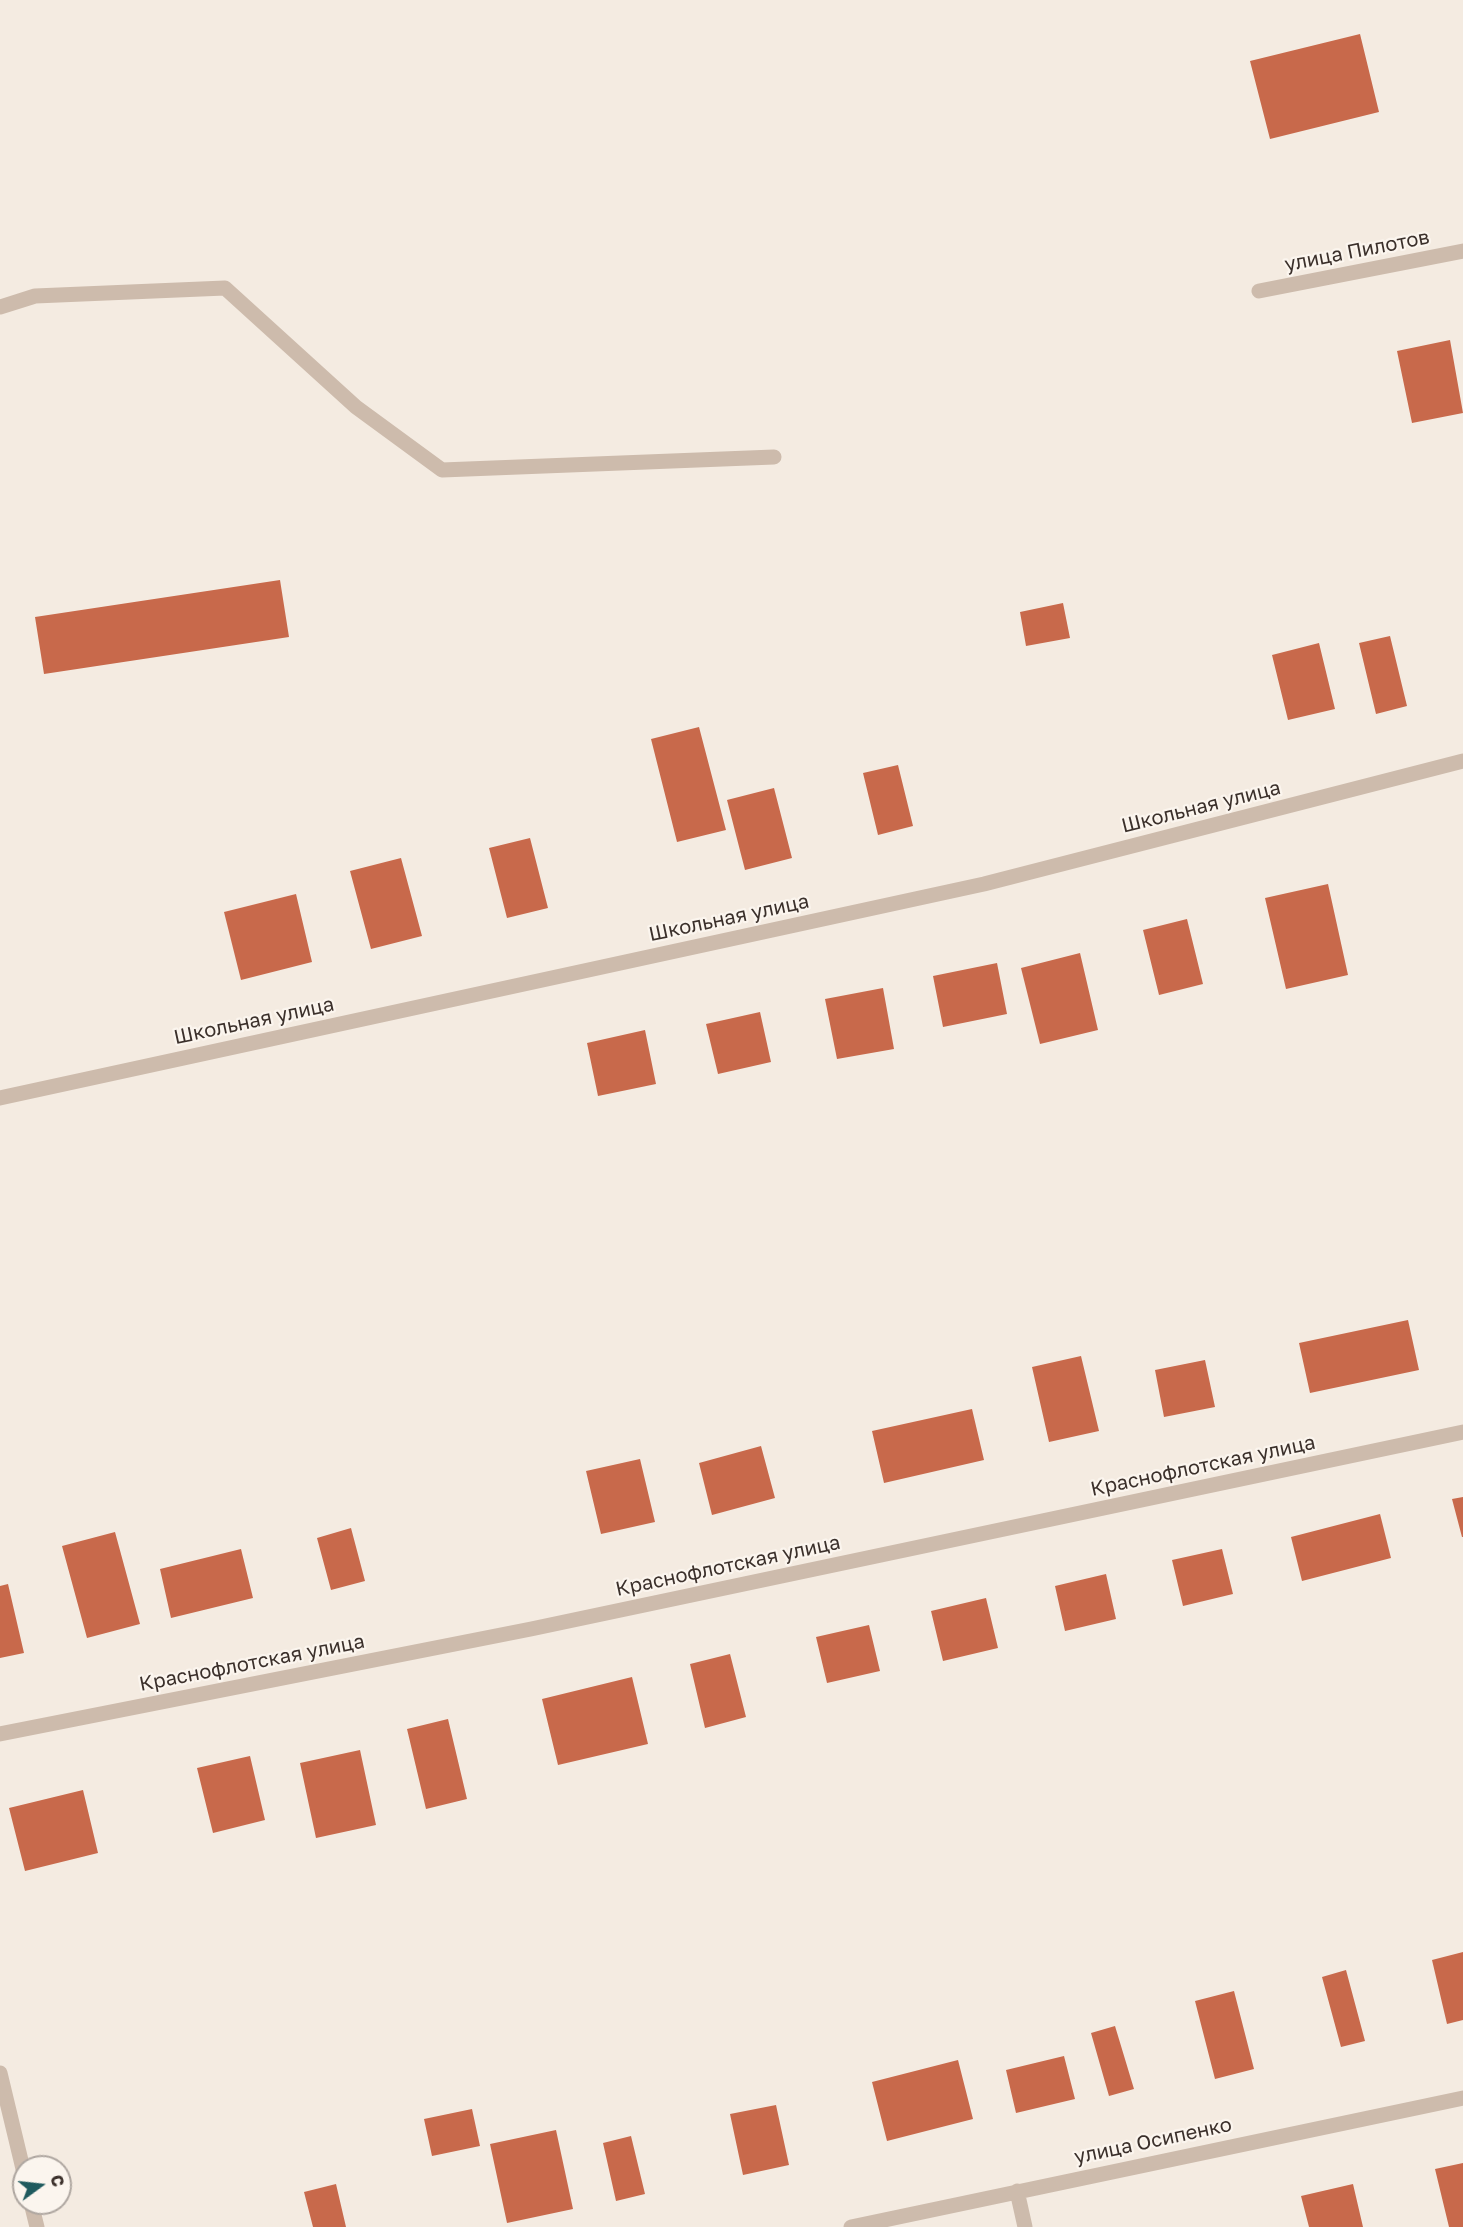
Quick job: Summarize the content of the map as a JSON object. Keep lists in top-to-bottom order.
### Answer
{
  "streets": {
    "street": [
      "улица Пилотов",
      "Школьная улица",
      "Краснофлотская улица",
      "улица Осипенко"
    ]
  },
  "north": "right"
}
